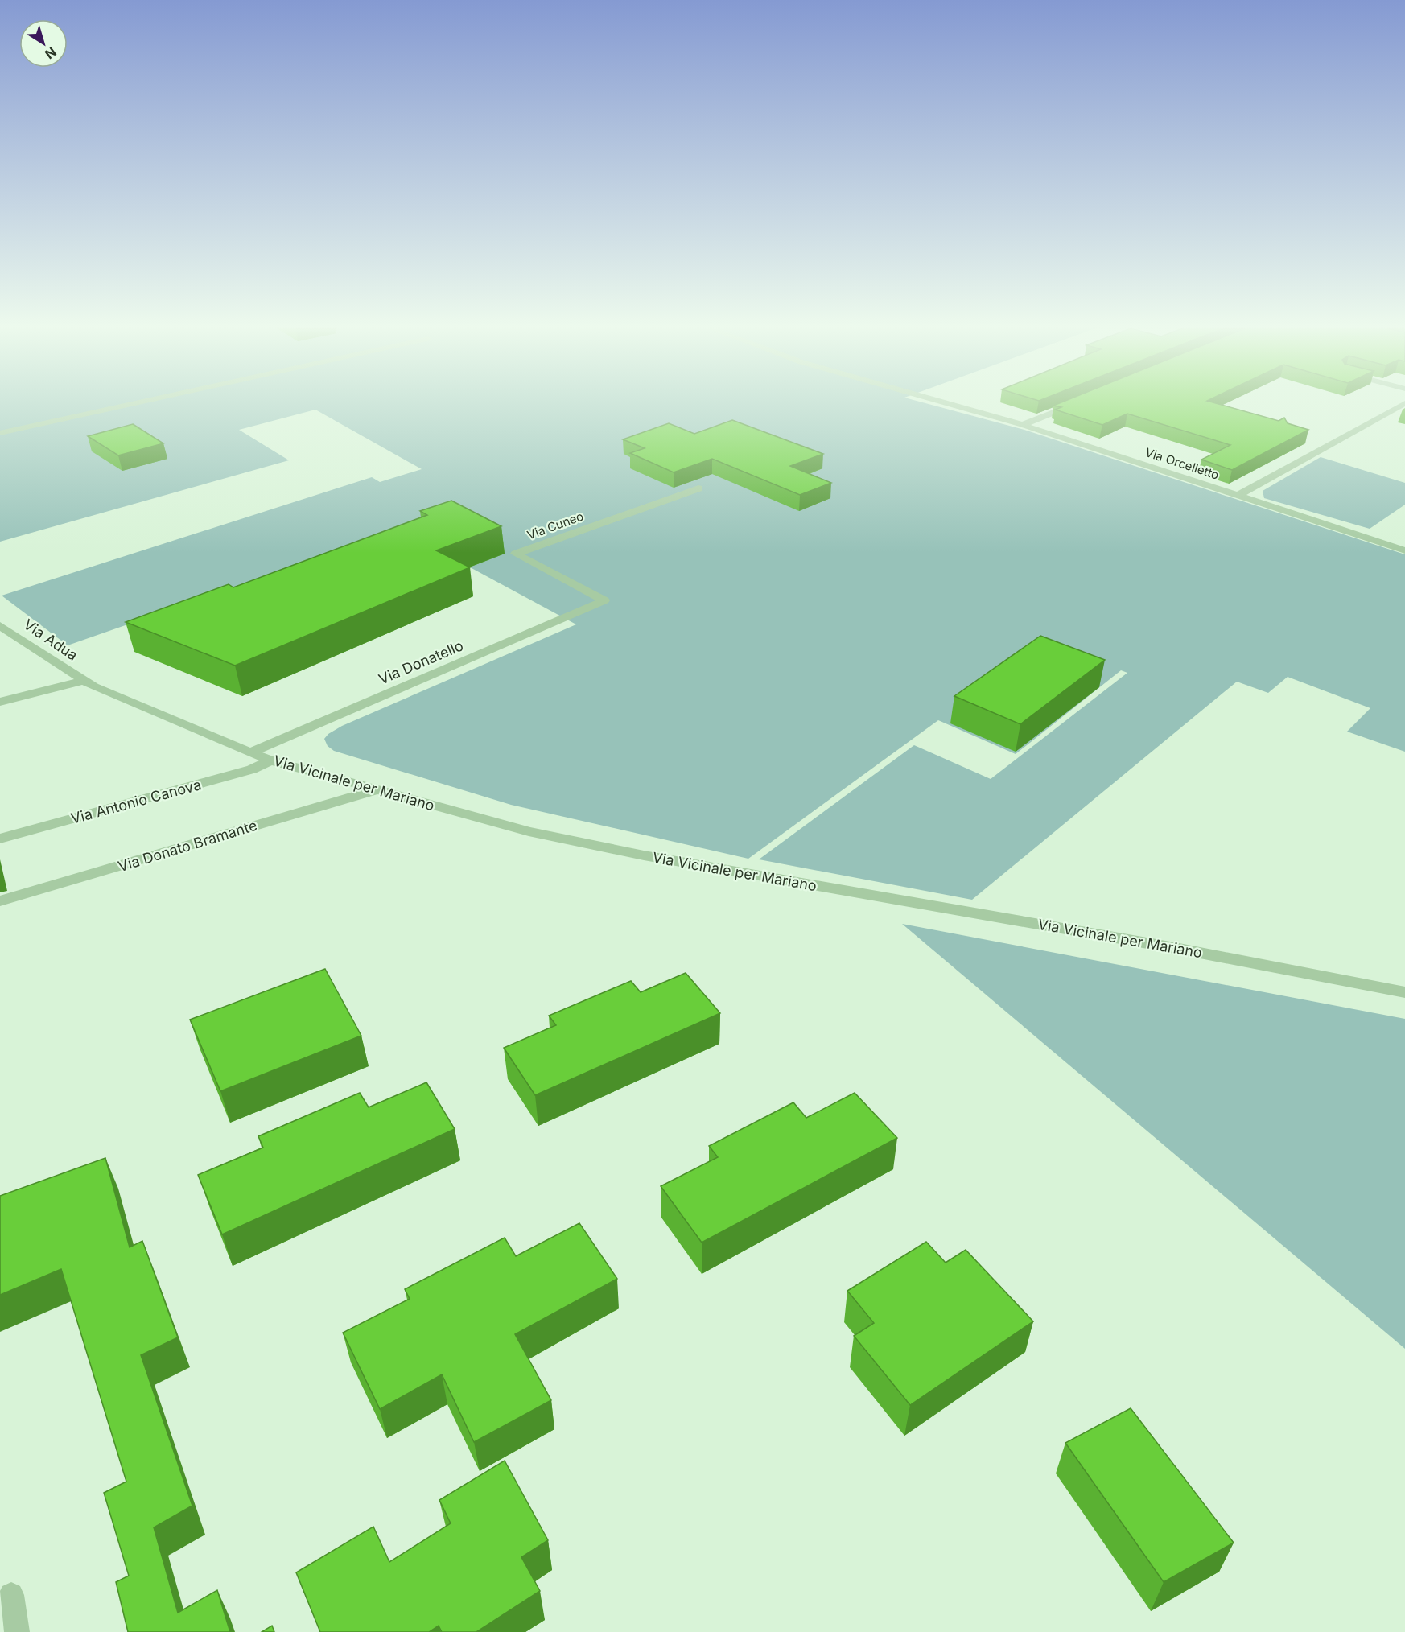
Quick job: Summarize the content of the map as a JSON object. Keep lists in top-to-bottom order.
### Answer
{
  "streets": {
    "street": [
      "Via Orcelletto",
      "Via Cuneo",
      "Via Adua",
      "Via Donatello",
      "Via Vicinale per Mariano",
      "Via Antonio Canova",
      "Via Donato Bramante"
    ]
  },
  "crossings": [
    ["Via Cuneo", "Via Donatello"],
    ["Via Adua", "Via Vicinale per Mariano"],
    ["Via Donatello", "Via Vicinale per Mariano"],
    ["Via Vicinale per Mariano", "Via Antonio Canova"],
    ["Via Vicinale per Mariano", "Via Donato Bramante"]
  ],
  "north": "bottom right"
}
